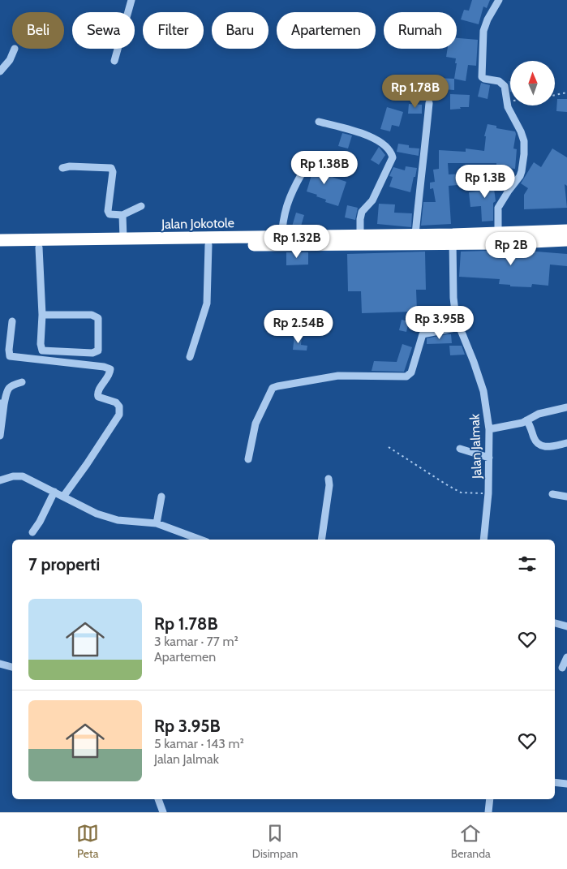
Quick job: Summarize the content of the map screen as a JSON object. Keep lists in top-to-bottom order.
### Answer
{
  "streets": {
    "highway": ["Jalan Jokotole"],
    "street": ["Jalan Jalmak"]
  },
  "crossings": [
    ["Jalan Jokotole", "Jalan Jalmak"]
  ],
  "north": "top",
  "page": {
    "chip": [
      "Beli",
      "Sewa",
      "Filter",
      "Baru",
      "Apartemen",
      "Rumah"
    ],
    "price": [
      "Rp 1.78B",
      "Rp 1.38B",
      "Rp 1.3B",
      "Rp 1.32B",
      "Rp 2B",
      "Rp 3.95B",
      "Rp 2.54B"
    ],
    "heading": "7 properti",
    "list": [
      {
        "name": "Rp 1.78B",
        "note": "3 kamar · 77 m² · Apartemen"
      },
      {
        "name": "Rp 3.95B",
        "note": "5 kamar · 143 m² · Jalan Jalmak"
      }
    ],
    "tabs": ["Peta", "Disimpan", "Beranda"]
  }
}
